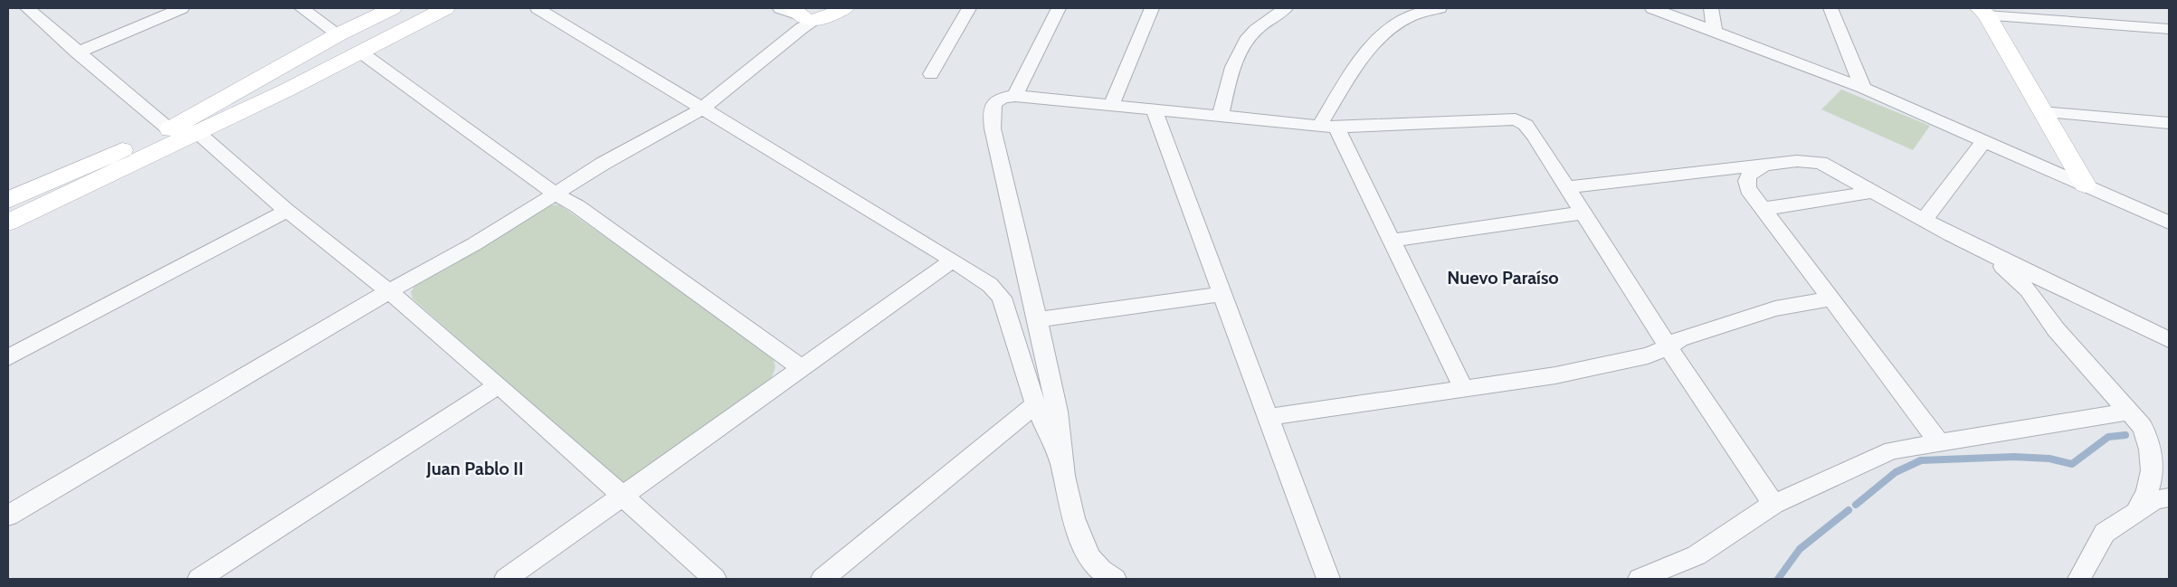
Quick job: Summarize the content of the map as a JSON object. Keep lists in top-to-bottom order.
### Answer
{
  "districts": ["Nuevo Paraíso", "Juan Pablo II"]
}
